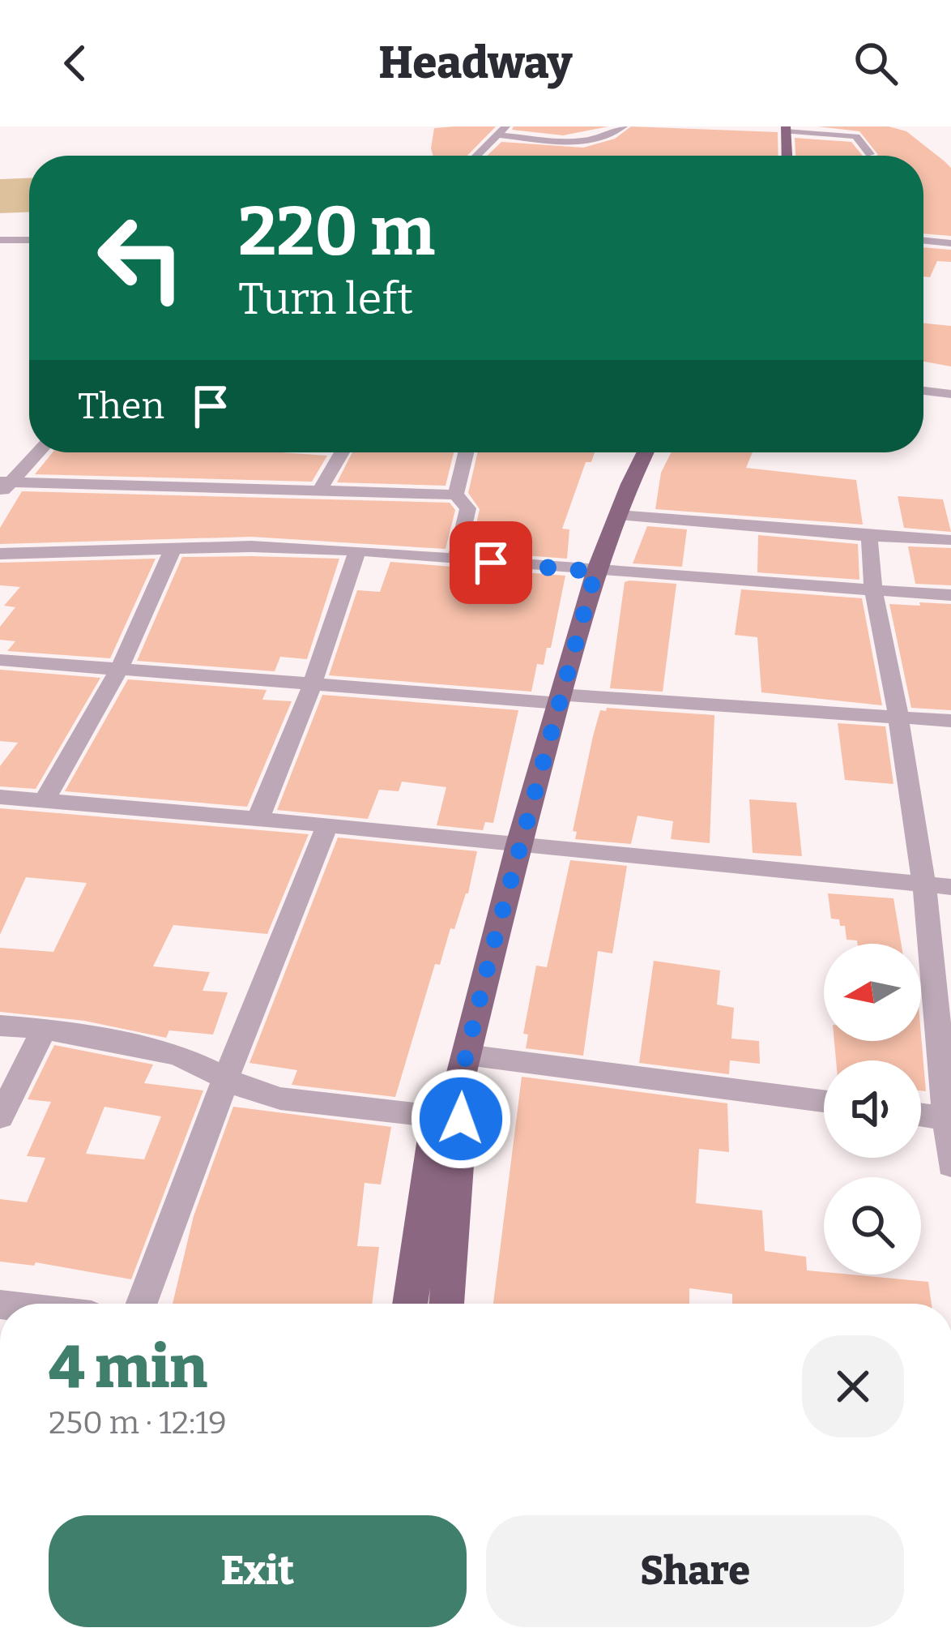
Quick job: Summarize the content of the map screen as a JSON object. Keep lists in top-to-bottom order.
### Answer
{
  "north": "left",
  "page": {
    "header": "Headway",
    "turn": ["220 m", "Turn left"],
    "then": "Then",
    "heading": ["4 min", "250 m · 12:19"],
    "buttons": ["Exit", "Share"]
  }
}
